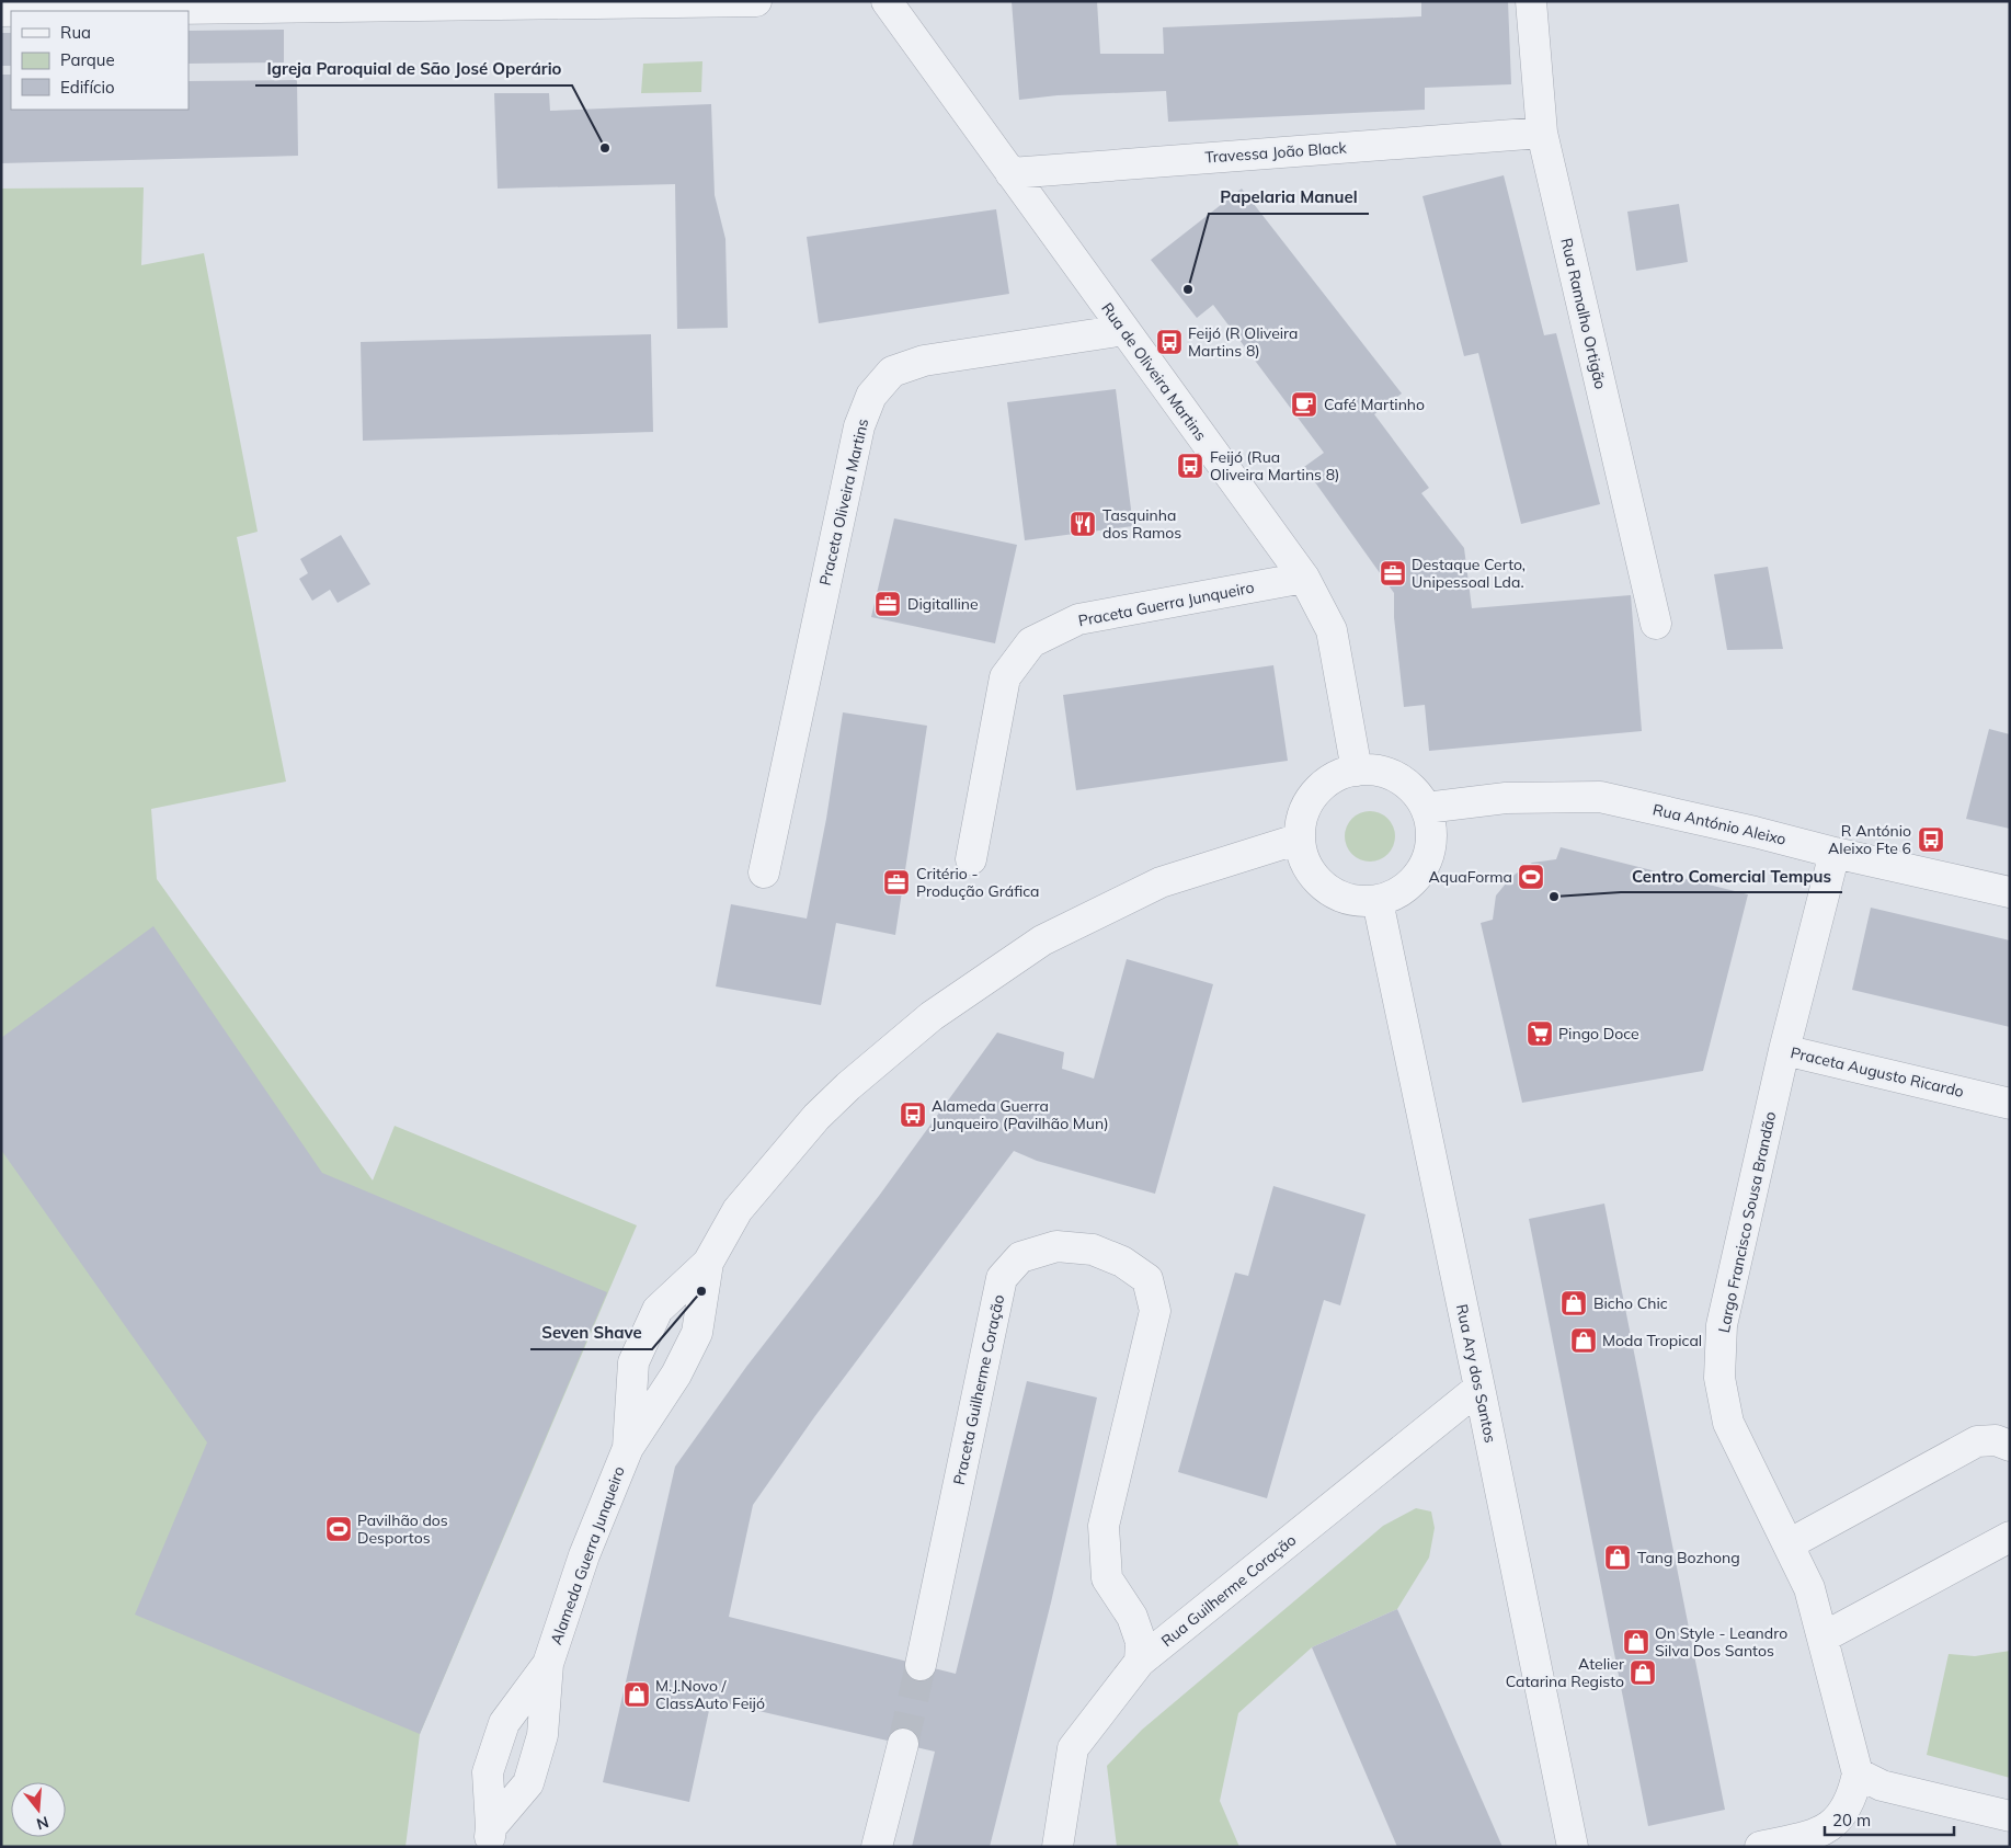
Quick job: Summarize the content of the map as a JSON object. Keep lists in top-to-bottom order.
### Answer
{
  "streets": {
    "street": [
      "Travessa João Black",
      "Rua Ramalho Ortigão",
      "Rua de Oliveira Martins",
      "Praceta Oliveira Martins",
      "Praceta Guerra Junqueiro",
      "Rua António Aleixo",
      "Praceta Augusto Ricardo",
      "Largo Francisco Sousa Brandão",
      "Rua Ary dos Santos",
      "Praceta Guilherme Coração",
      "Alameda Guerra Junqueiro",
      "Rua Guilherme Coração"
    ]
  },
  "crossings": [
    ["Travessa João Black", "Rua Ramalho Ortigão"],
    ["Travessa João Black", "Rua de Oliveira Martins"],
    ["Rua de Oliveira Martins", "Praceta Oliveira Martins"],
    ["Rua de Oliveira Martins", "Praceta Guerra Junqueiro"],
    ["Rua de Oliveira Martins", "Rua António Aleixo"],
    ["Rua de Oliveira Martins", "Rua Ary dos Santos"],
    ["Rua de Oliveira Martins", "Alameda Guerra Junqueiro"],
    ["Rua António Aleixo", "Praceta Augusto Ricardo"],
    ["Rua António Aleixo", "Rua Ary dos Santos"],
    ["Rua António Aleixo", "Alameda Guerra Junqueiro"],
    ["Praceta Augusto Ricardo", "Largo Francisco Sousa Brandão"],
    ["Rua Ary dos Santos", "Alameda Guerra Junqueiro"],
    ["Rua Ary dos Santos", "Rua Guilherme Coração"],
    ["Praceta Guilherme Coração", "Rua Guilherme Coração"]
  ],
  "places": {
    "other": [
      "Igreja Paroquial de São José Operário",
      "Papelaria Manuel",
      "Centro Comercial Tempus",
      "Seven Shave"
    ],
    "bus stop": [
      "Feijó (R Oliveira Martins 8)",
      "Feijó (Rua Oliveira Martins 8)",
      "R António Aleixo Fte 6",
      "Alameda Guerra Junqueiro (Pavilhão Mun)"
    ],
    "cafe": ["Café Martinho"],
    "restaurant": ["Tasquinha dos Ramos"],
    "office": ["Destaque Certo, Unipessoal Lda.", "Digitalline", "Critério - Produção Gráfica"],
    "sports": ["AquaForma", "Pavilhão dos Desportos"],
    "supermarket": ["Pingo Doce"],
    "shop": [
      "Bicho Chic",
      "Moda Tropical",
      "Tang Bozhong",
      "On Style - Leandro Silva Dos Santos",
      "Atelier Catarina Registo",
      "M.J.Novo / ClassAuto Feijó"
    ]
  },
  "legend": ["Rua", "Parque", "Edifício"],
  "scale_bar": "20 m",
  "north": "bottom"
}
